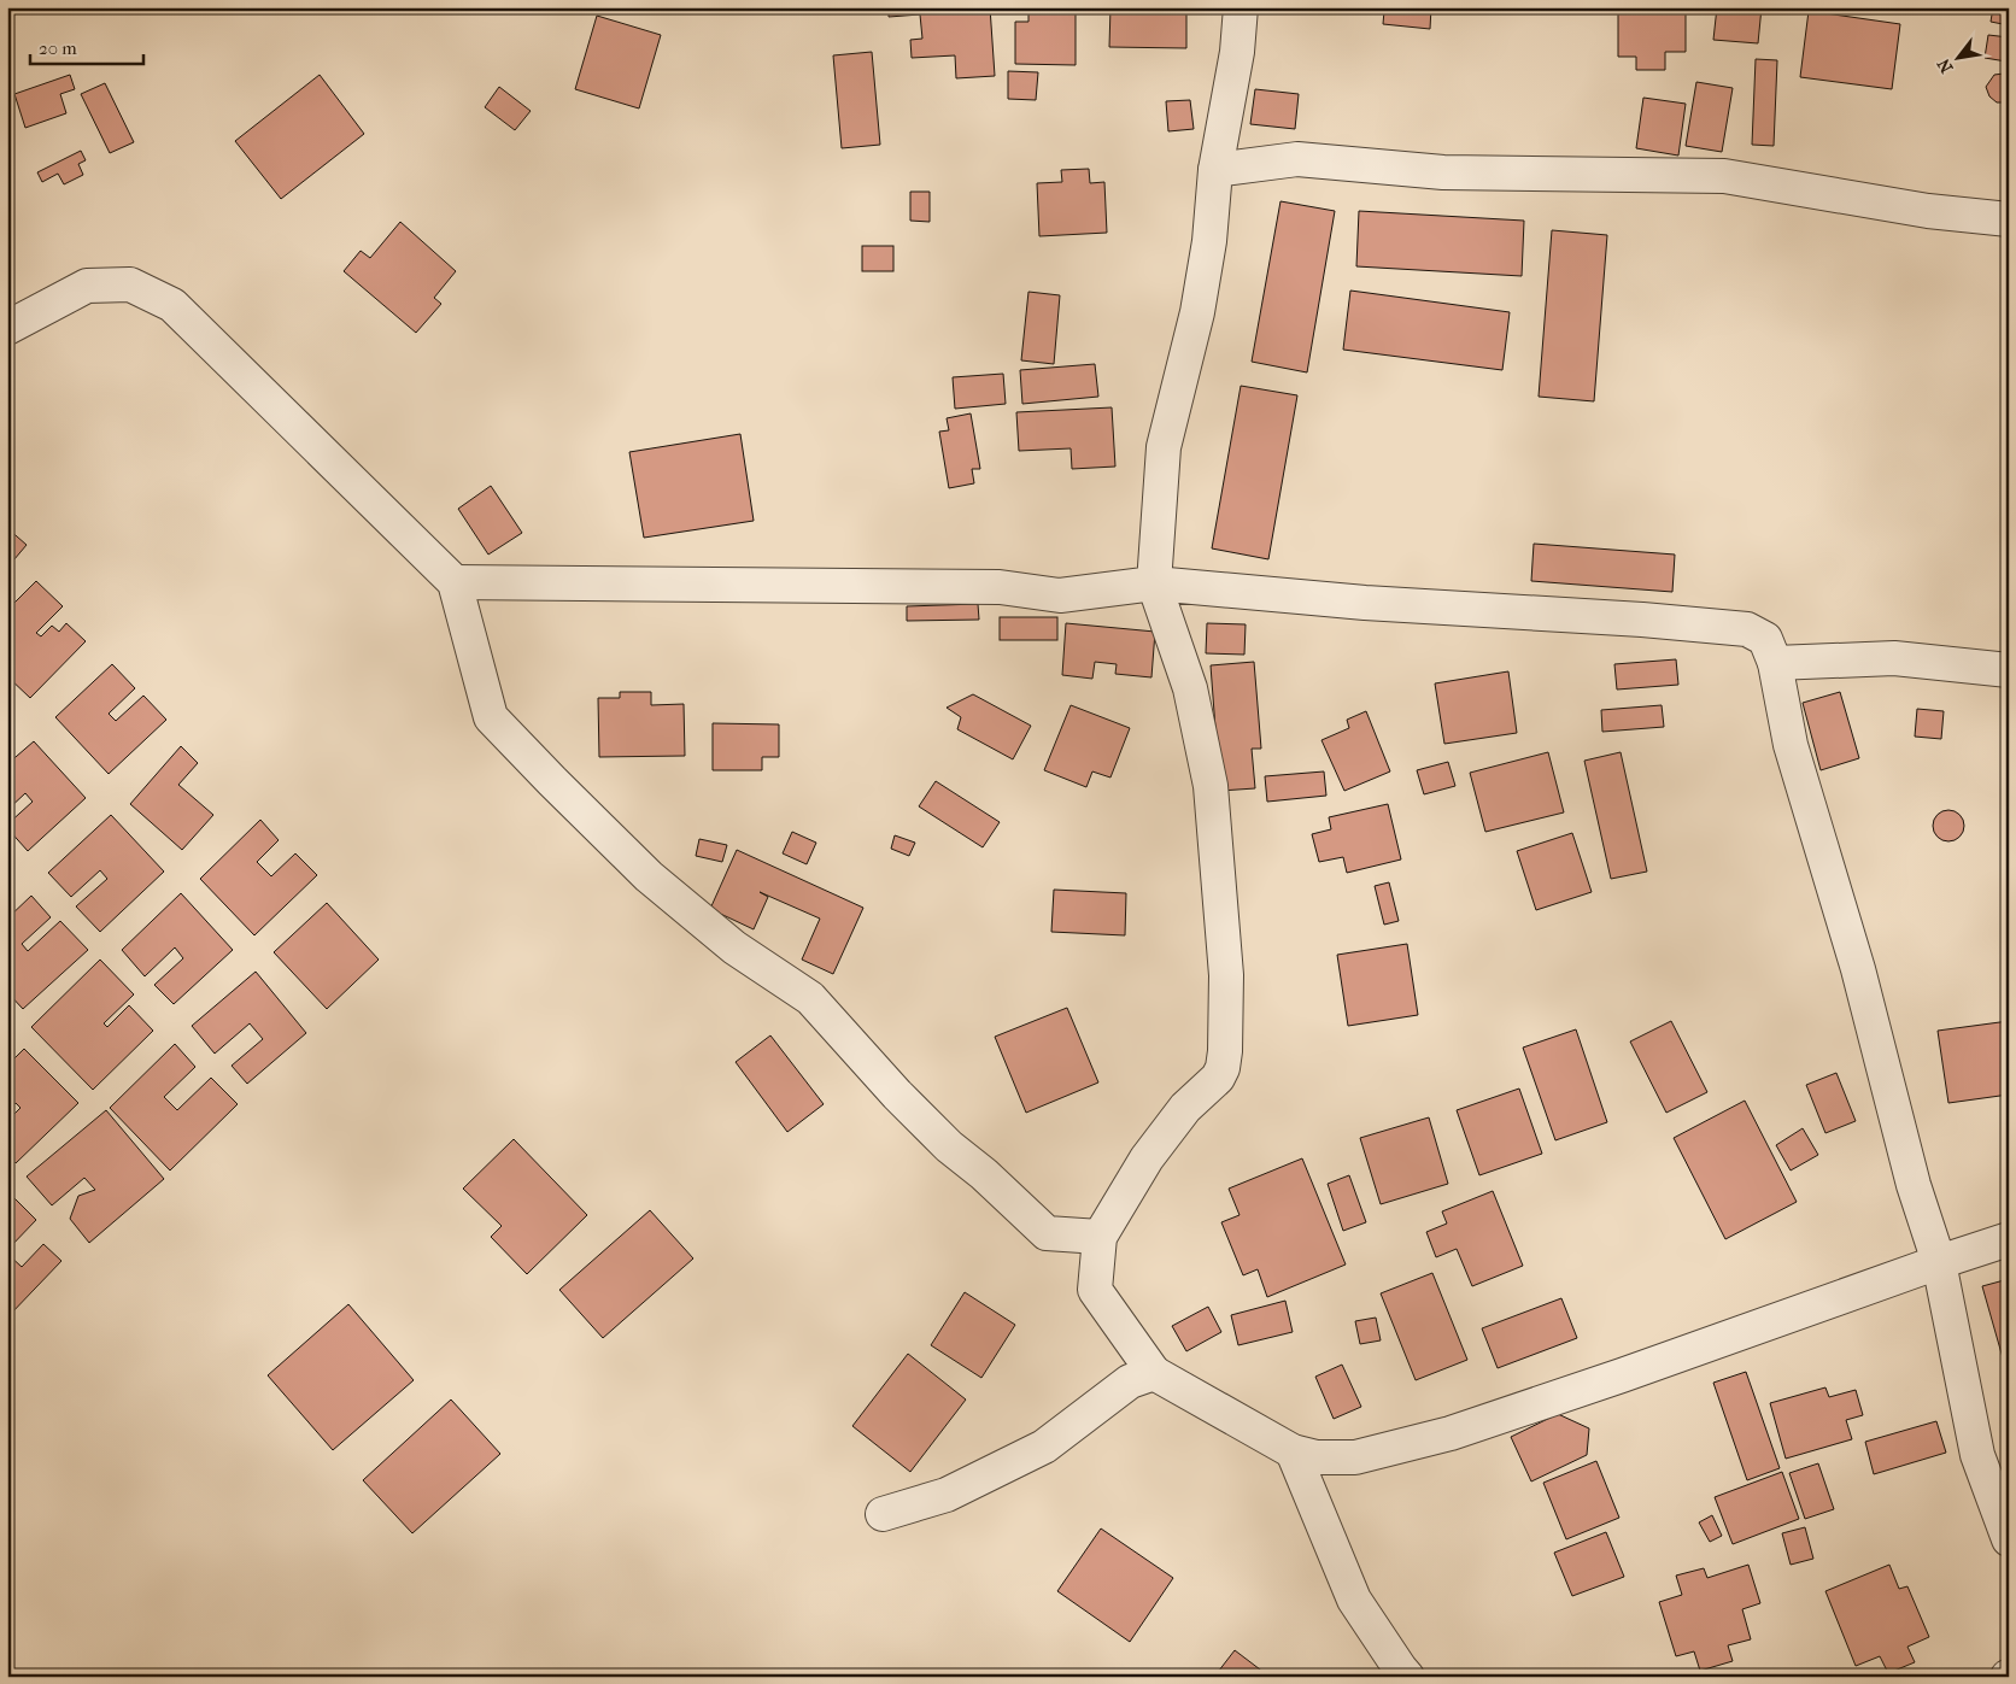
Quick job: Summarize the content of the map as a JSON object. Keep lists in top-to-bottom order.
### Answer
{
  "scale_bar": "20 m",
  "north": "bottom left"
}
